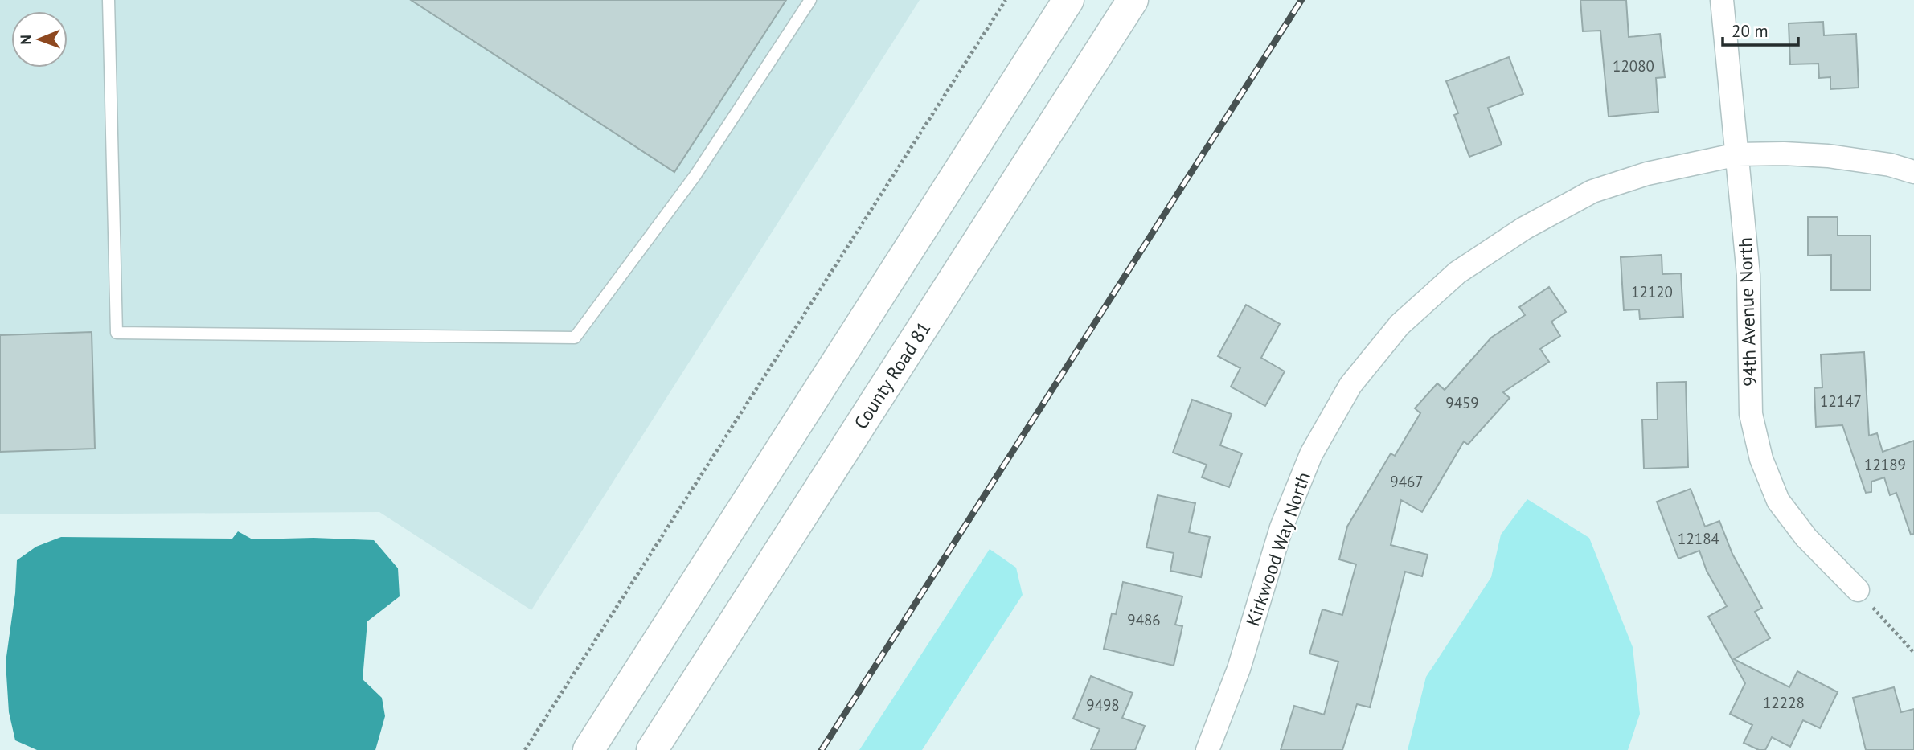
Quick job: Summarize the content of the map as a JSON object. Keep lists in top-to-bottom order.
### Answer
{
  "streets": {
    "highway": ["County Road 81"],
    "street": ["94th Avenue North", "Kirkwood Way North"]
  },
  "crossings": [
    ["94th Avenue North", "Kirkwood Way North"]
  ],
  "house_numbers": [
    "12080",
    "12120",
    "12147",
    "9459",
    "12189",
    "9467",
    "12184",
    "9486",
    "12228",
    "9498"
  ],
  "scale_bar": "20 m",
  "north": "left"
}
